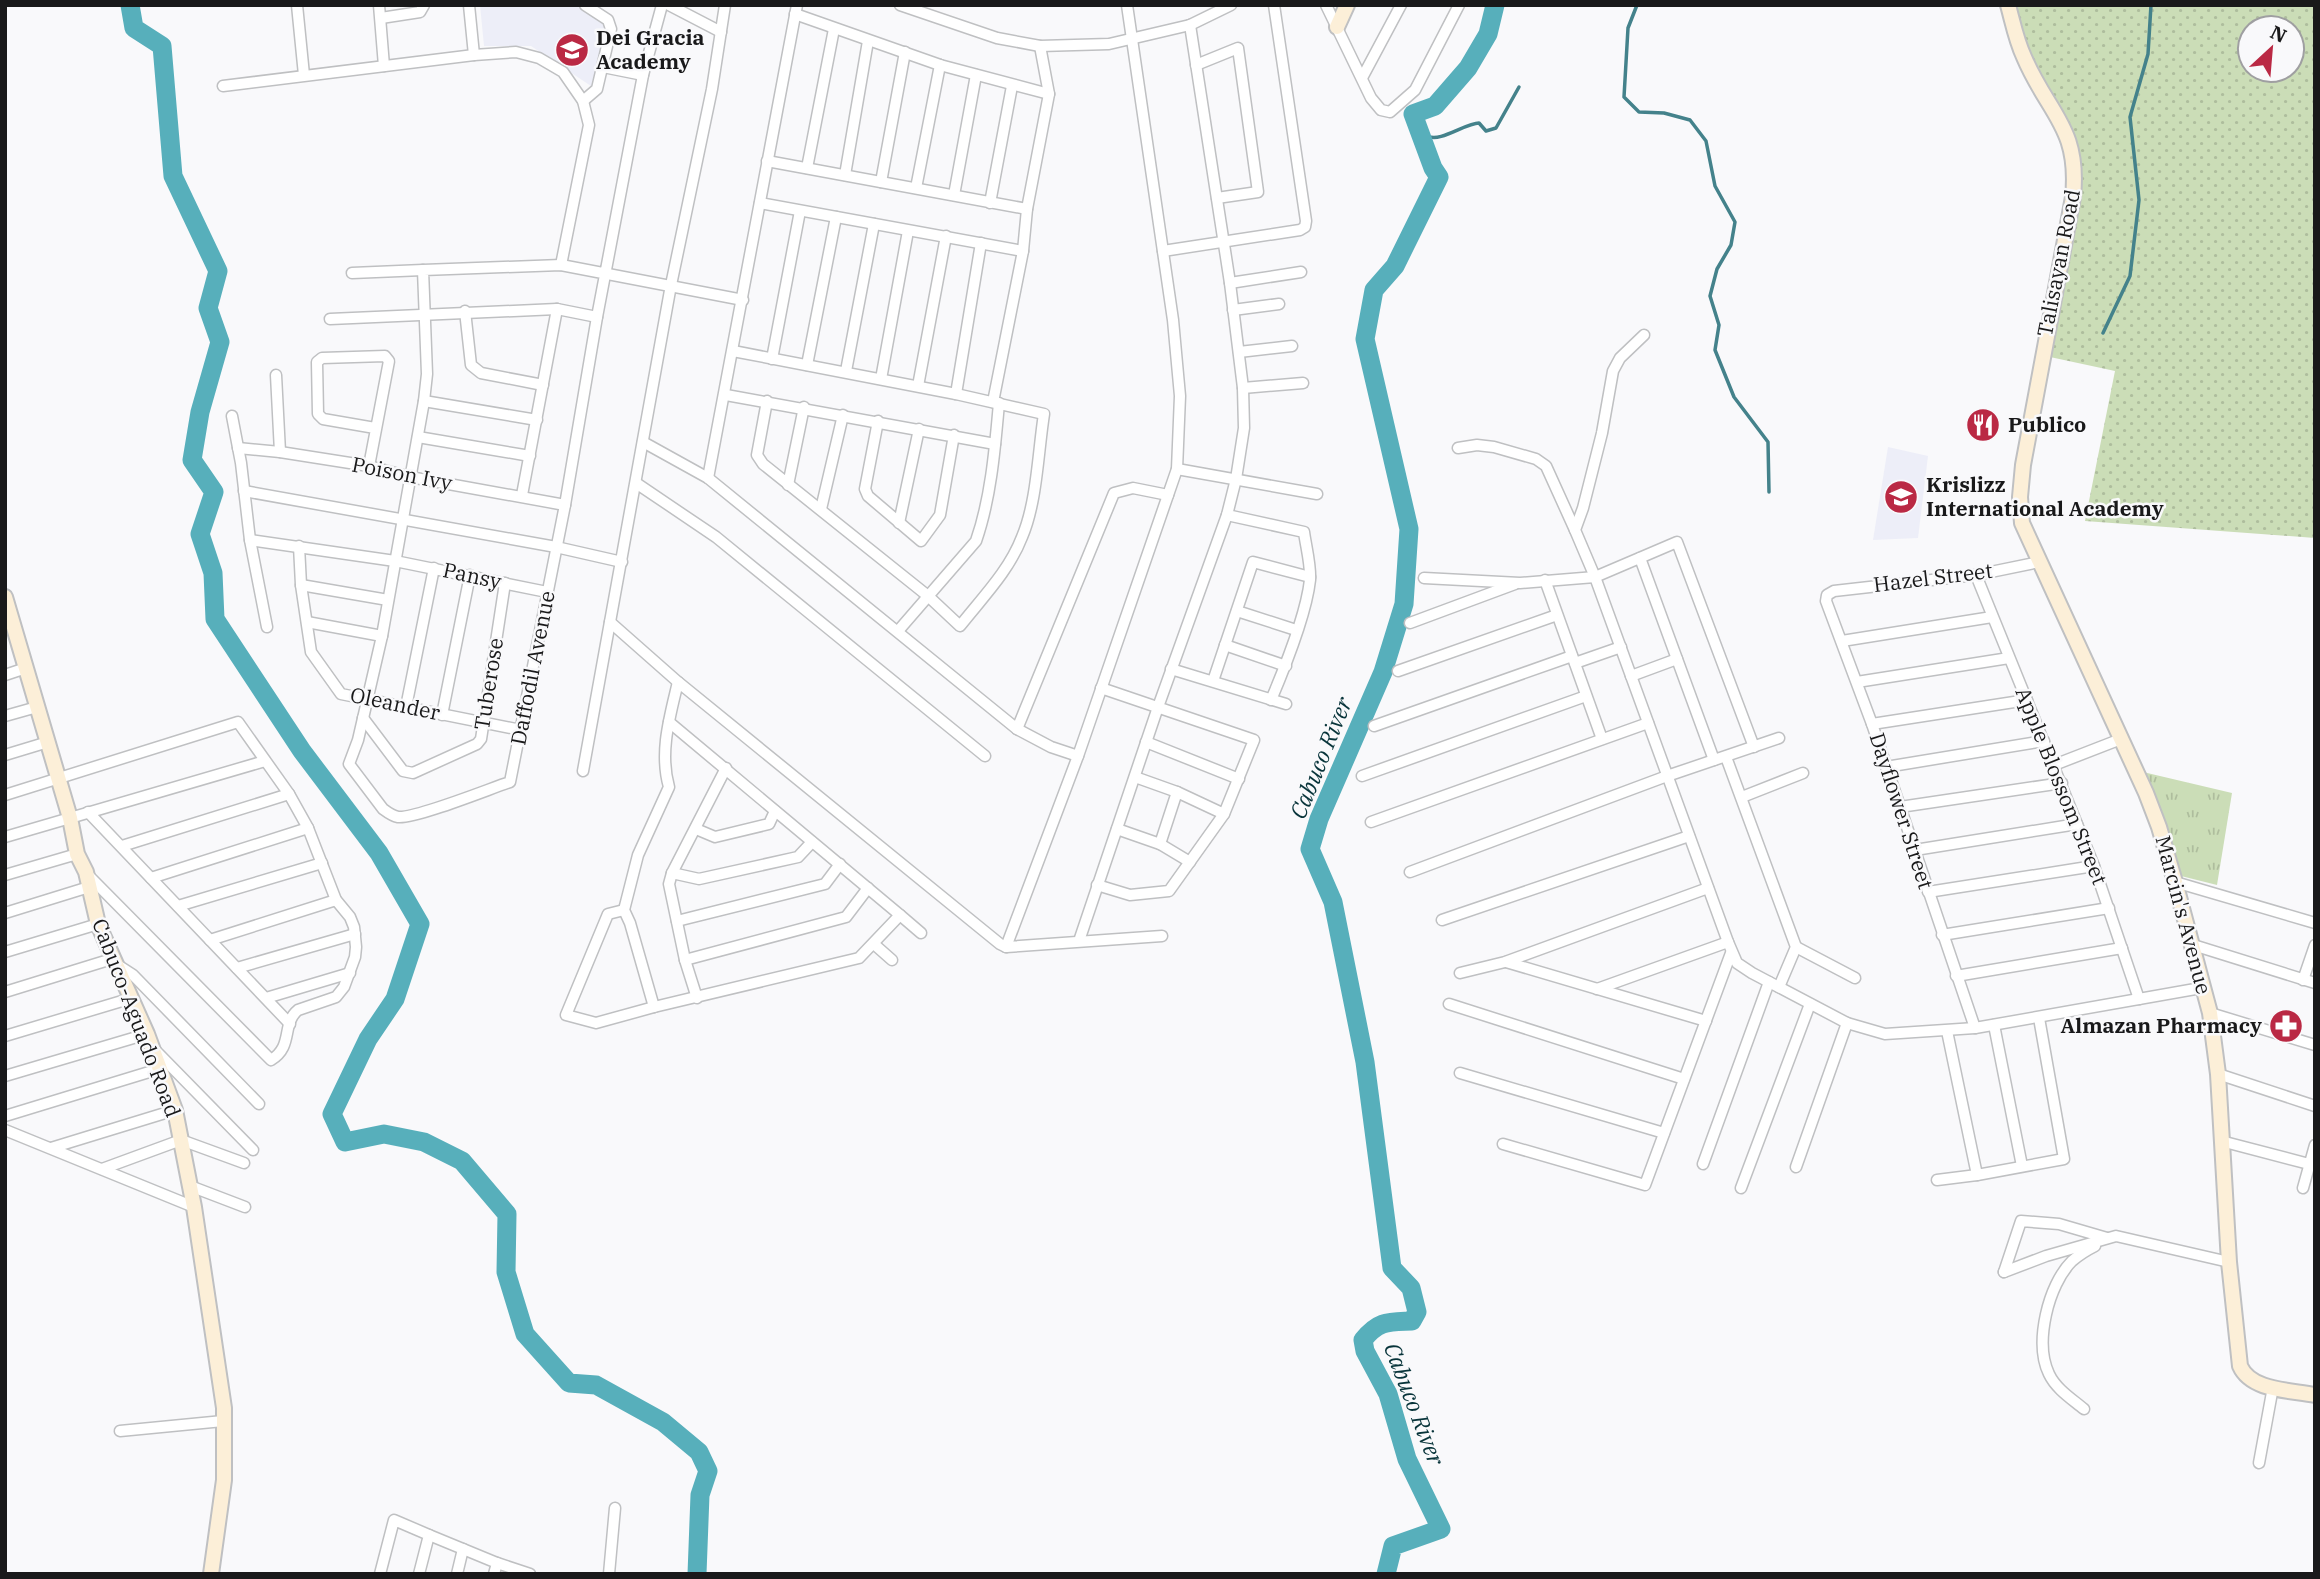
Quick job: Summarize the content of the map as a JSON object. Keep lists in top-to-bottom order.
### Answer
{
  "streets": {
    "main road": ["Talisayan Road", "Marcin's Avenue", "Cabuco-Aguado Road"],
    "street": [
      "Poison Ivy",
      "Pansy",
      "Hazel Street",
      "Daffodil Avenue",
      "Tuberose",
      "Oleander",
      "Apple Blossom Street",
      "Dayflower Street"
    ]
  },
  "crossings": [
    ["Talisayan Road", "Marcin's Avenue"],
    ["Poison Ivy", "Daffodil Avenue"],
    ["Pansy", "Daffodil Avenue"],
    ["Pansy", "Tuberose"],
    ["Pansy", "Oleander"],
    ["Hazel Street", "Apple Blossom Street"],
    ["Hazel Street", "Dayflower Street"],
    ["Hazel Street", "Marcin's Avenue"],
    ["Daffodil Avenue", "Tuberose"],
    ["Daffodil Avenue", "Oleander"],
    ["Tuberose", "Oleander"]
  ],
  "water": ["Cabuco River"],
  "places": {
    "school or university": ["Dei Gracia Academy", "Krislizz International Academy"],
    "restaurant": ["Publico"],
    "pharmacy": ["Almazan Pharmacy"]
  },
  "north": "top right"
}
